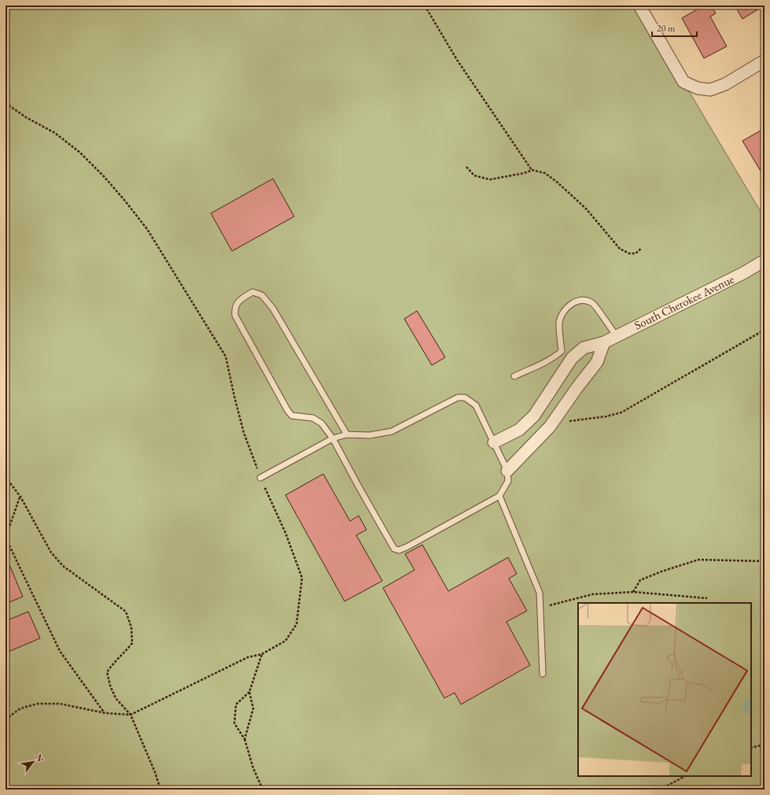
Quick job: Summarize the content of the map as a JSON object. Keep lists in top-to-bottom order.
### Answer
{
  "streets": {
    "street": ["South Cherokee Avenue"]
  },
  "scale_bar": "20 m",
  "north": "top right"
}
